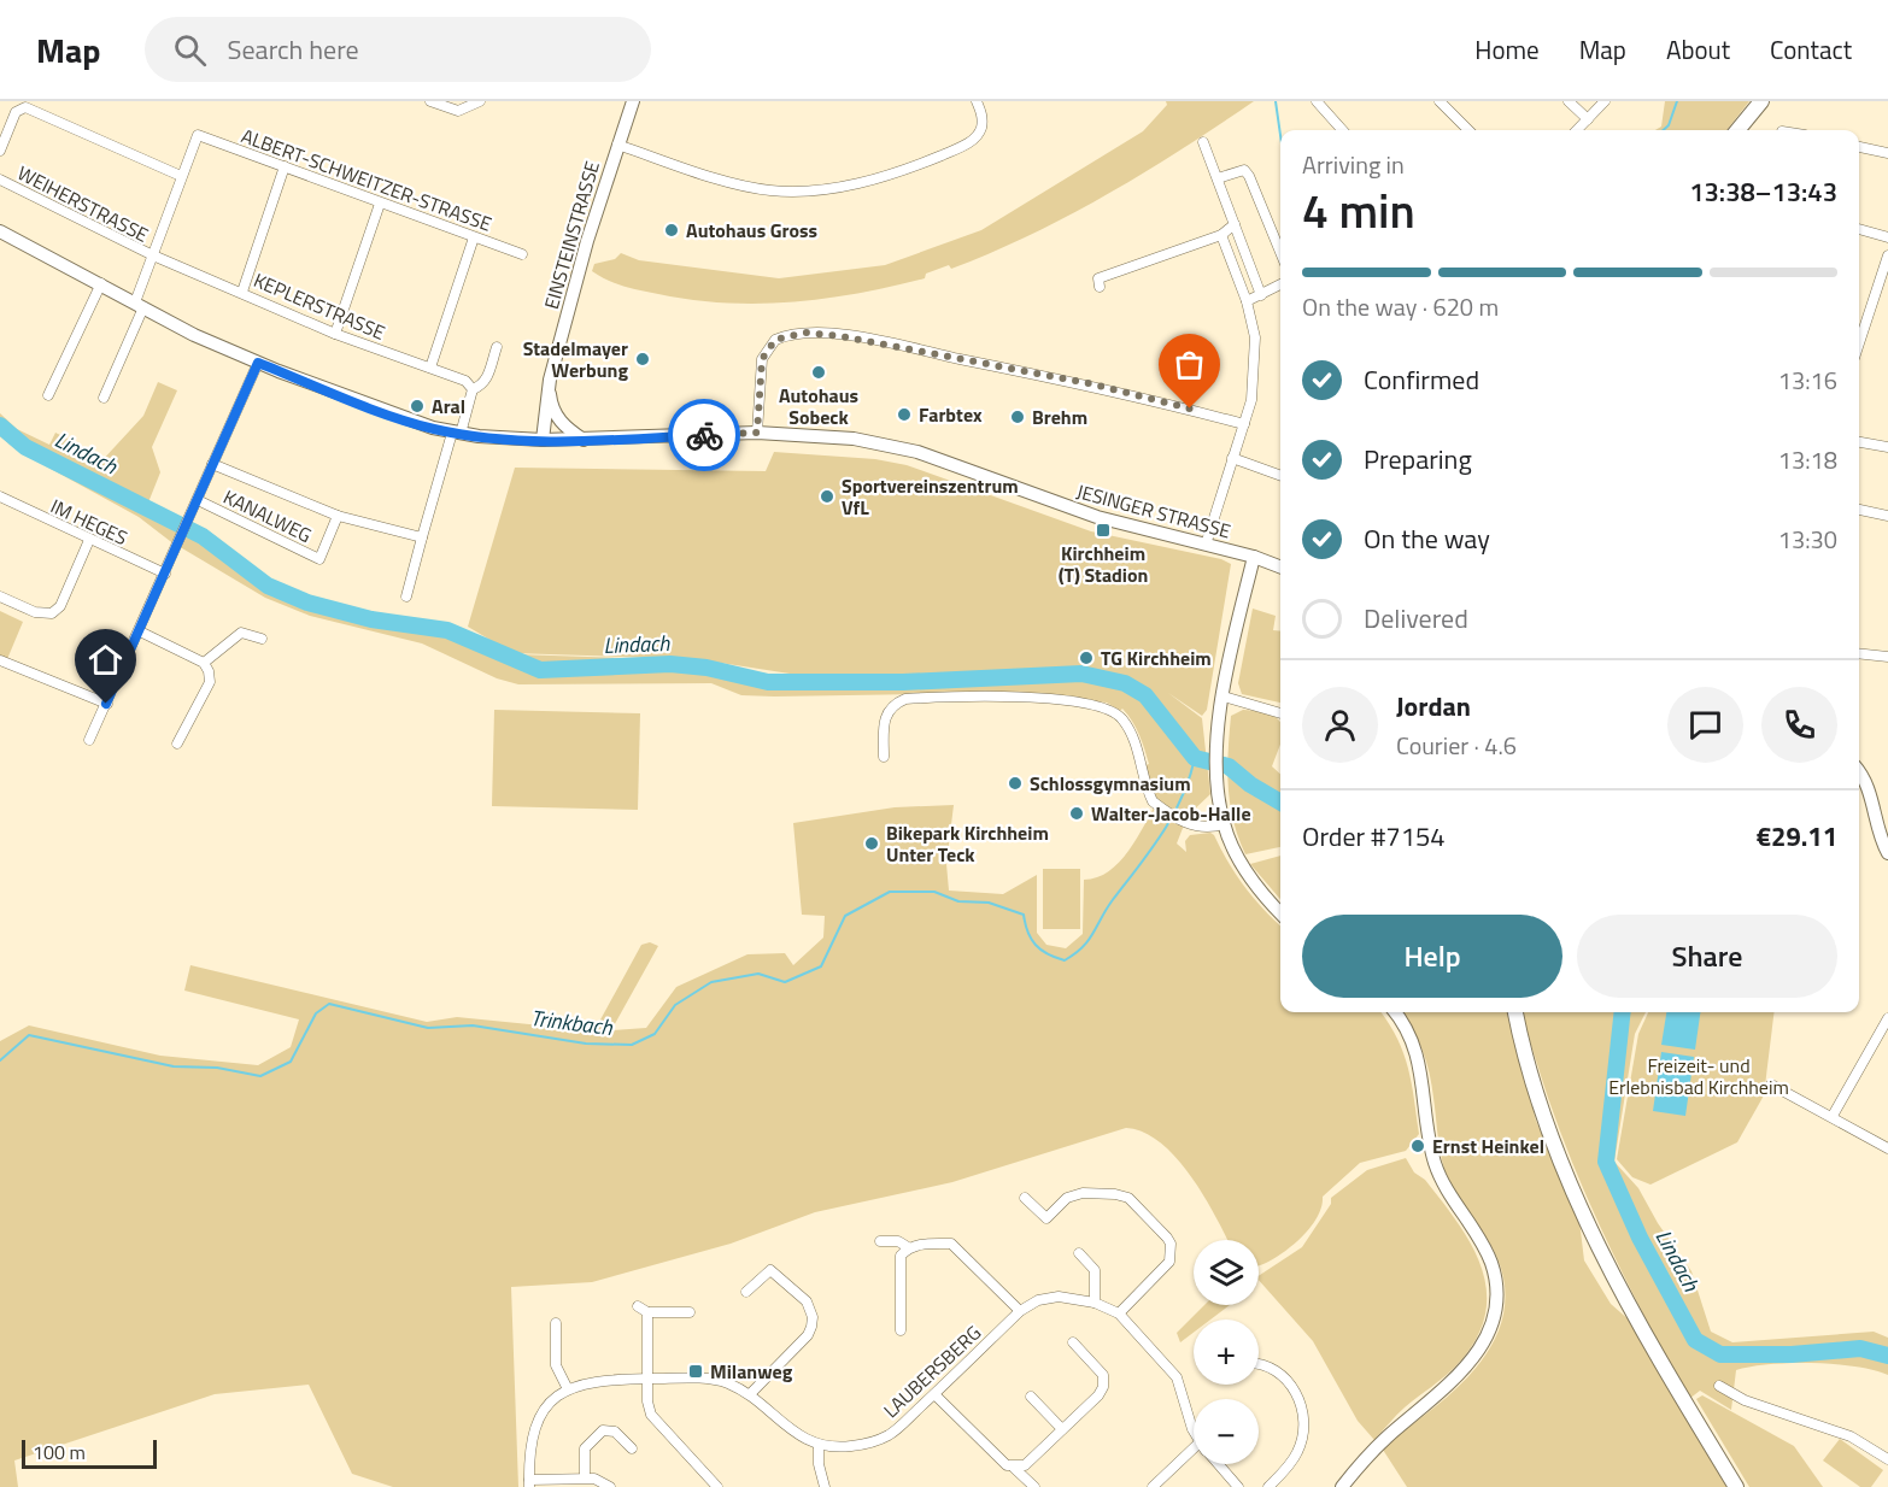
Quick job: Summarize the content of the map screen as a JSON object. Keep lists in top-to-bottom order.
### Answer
{
  "streets": {
    "main road": ["EINSTEINSTRASSE", "JESINGER STRASSE"],
    "street": [
      "ALBERT-SCHWEITZER-STRASSE",
      "WEIHERSTRASSE",
      "KEPLERSTRASSE",
      "KANALWEG",
      "IM HEGES",
      "LAUBERSBERG"
    ]
  },
  "crossings": [
    ["WEIHERSTRASSE", "KEPLERSTRASSE"],
    ["EINSTEINSTRASSE", "JESINGER STRASSE"]
  ],
  "water": ["Lindach", "Trinkbach"],
  "parks": ["Freizeit- und Erlebnisbad Kirchheim"],
  "places": {
    "other": [
      "Autohaus Gross",
      "Stadelmayer Werbung",
      "Autohaus Sobeck",
      "Aral",
      "Farbtex",
      "Brehm",
      "Sportvereinszentrum VfL",
      "TG Kirchheim",
      "Schlossgymnasium",
      "Walter-Jacob-Halle",
      "Bikepark Kirchheim Unter Teck",
      "Ernst Heinkel"
    ],
    "transit": ["Kirchheim (T) Stadion", "Milanweg"]
  },
  "scale_bar": "100 m",
  "page": {
    "header": "Map",
    "search": "Search here",
    "nav": [
      "Home",
      "Map",
      "About",
      "Contact"
    ],
    "heading": ["4 min", "Arriving in", "13:38–13:43"],
    "panel": [
      "Jordan",
      "Courier · 4.6",
      "Order #7154",
      "€29.11"
    ],
    "bar": "On the way · 620 m",
    "list": [
      ["Confirmed", "13:16"],
      ["Preparing", "13:18"],
      ["On the way", "13:30"],
      "Delivered"
    ],
    "buttons": ["Help", "Share"],
    "map_buttons": ["+", "−"],
    "scale": "100 m"
  }
}
